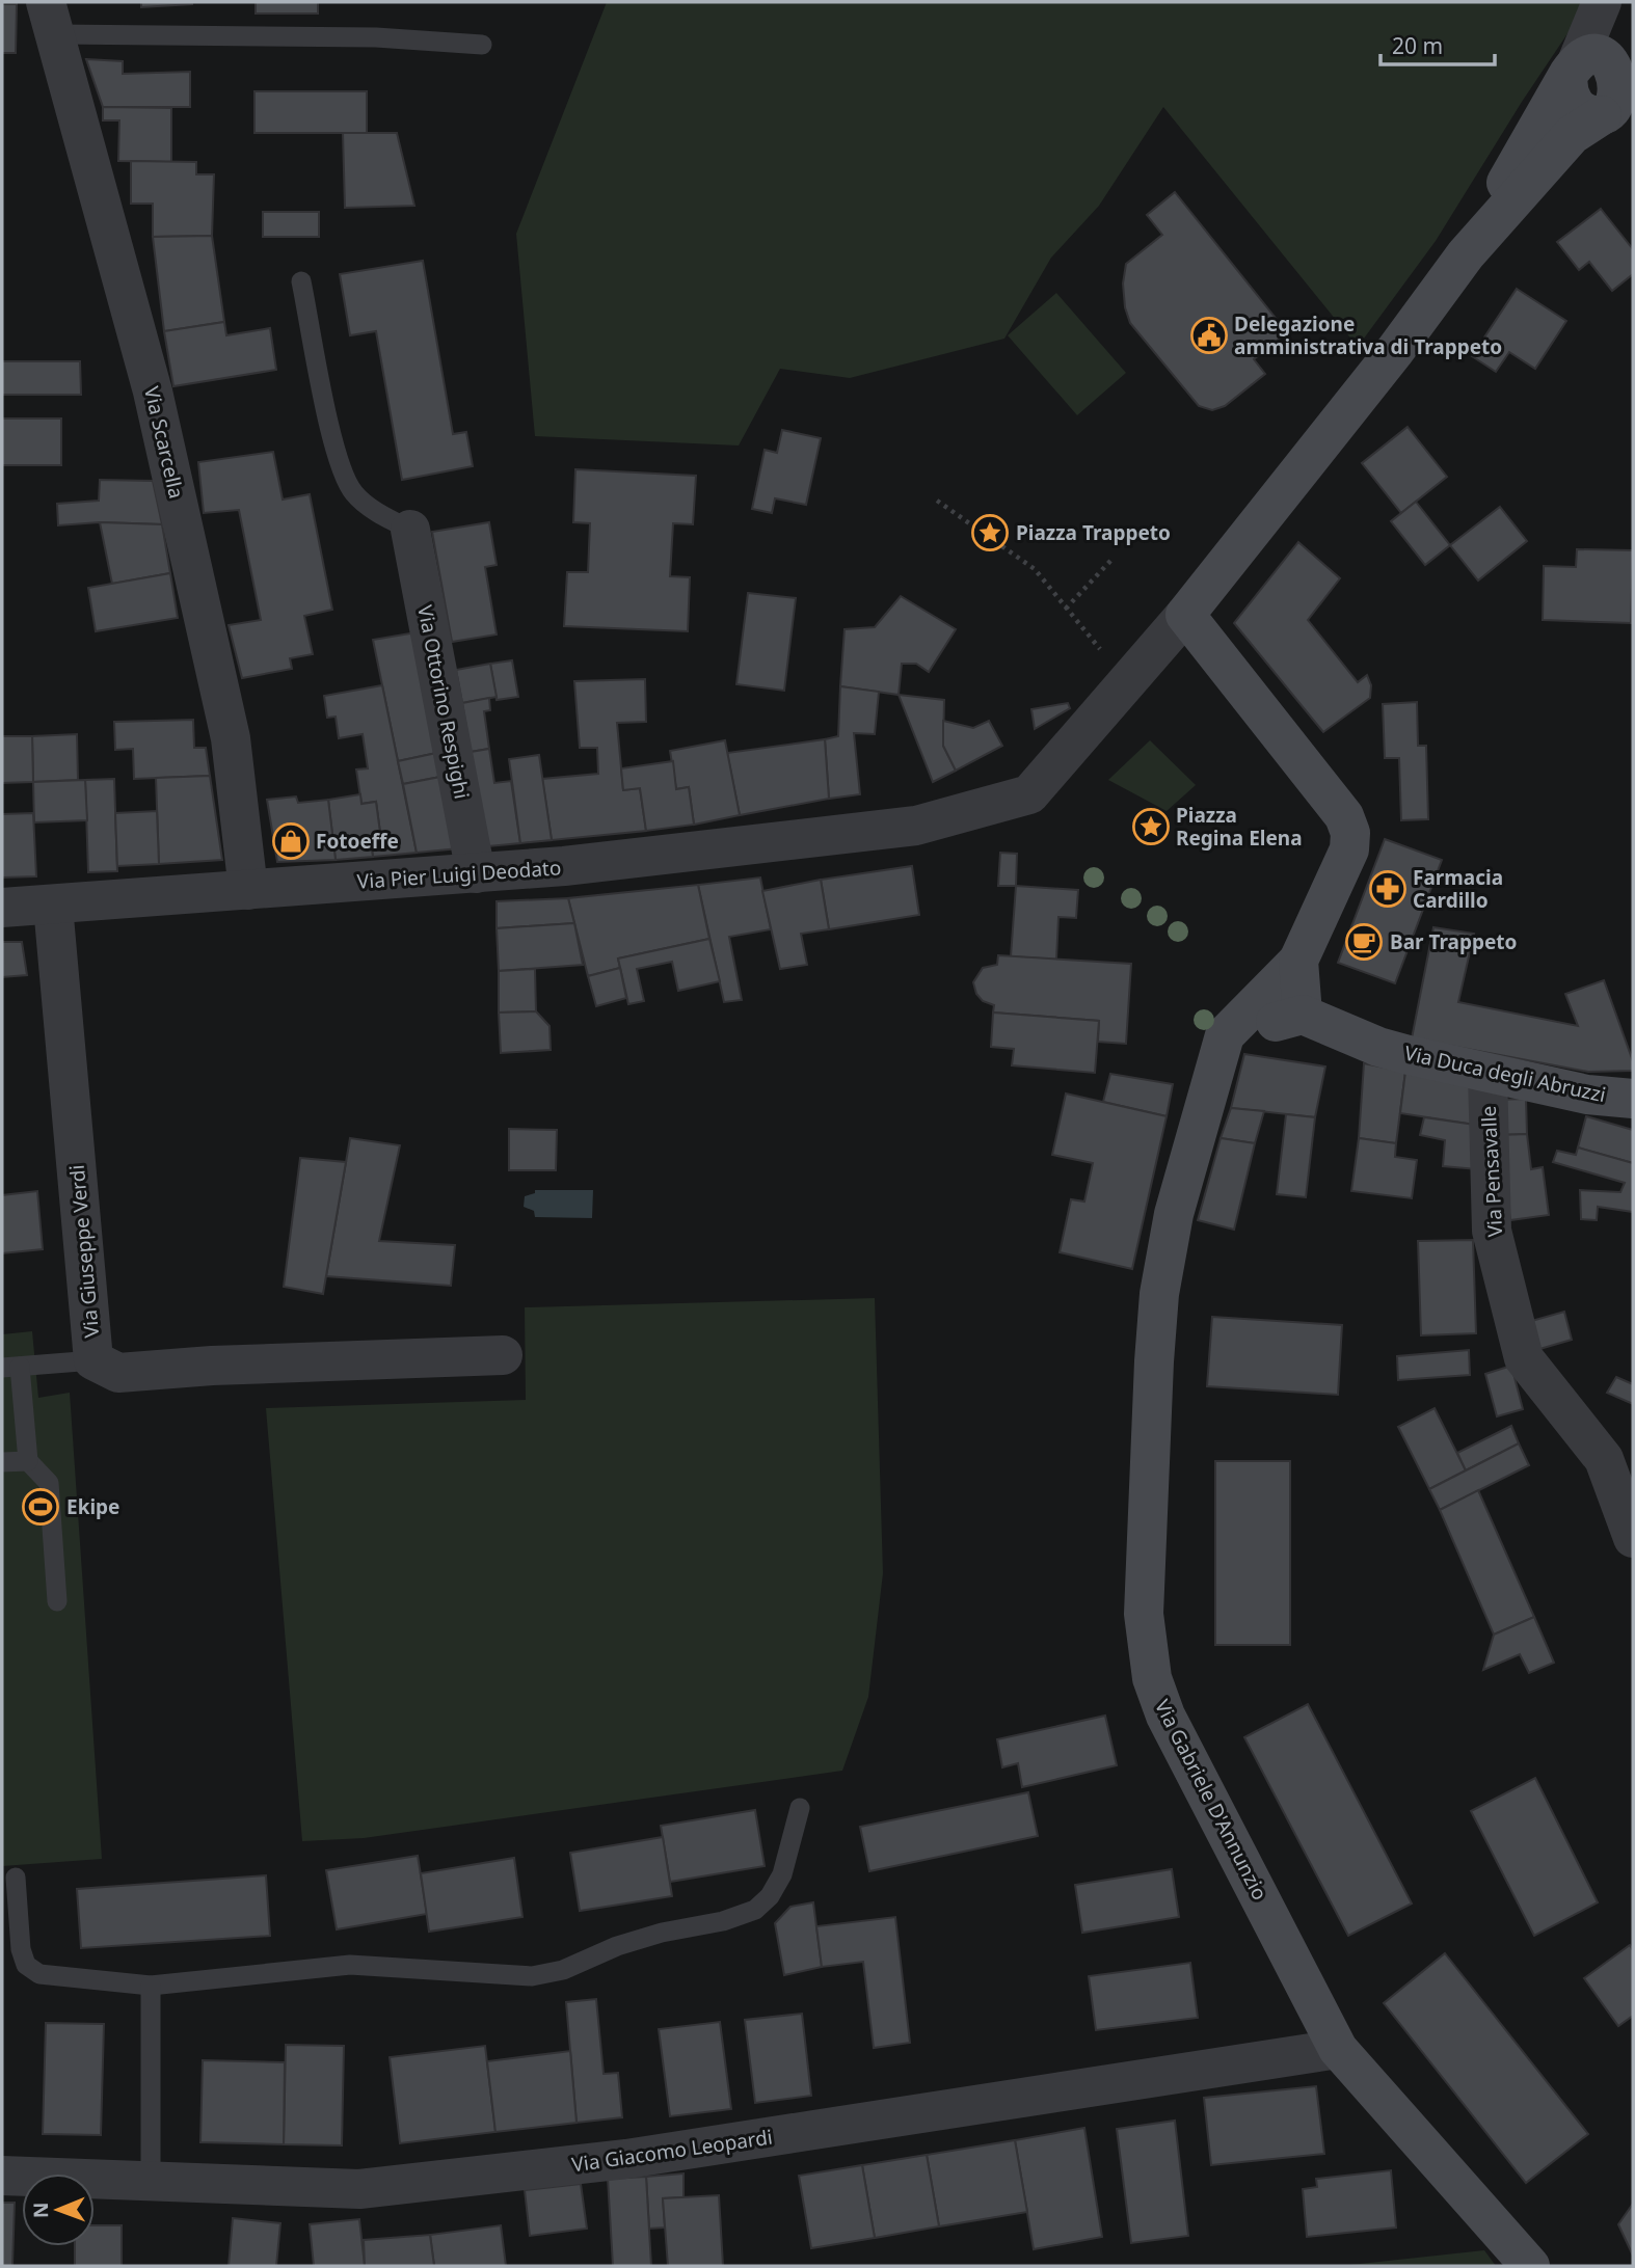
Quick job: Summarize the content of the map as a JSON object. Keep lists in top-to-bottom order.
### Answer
{
  "streets": {
    "main road": ["Via Duca degli Abruzzi", "Via Gabriele D'Annunzio"],
    "street": [
      "Via Scarcella",
      "Via Ottorino Respighi",
      "Via Pier Luigi Deodato",
      "Via Pensavalle",
      "Via Giuseppe Verdi",
      "Via Giacomo Leopardi"
    ]
  },
  "crossings": [
    ["Via Scarcella", "Via Pier Luigi Deodato"],
    ["Via Ottorino Respighi", "Via Pier Luigi Deodato"],
    ["Via Pier Luigi Deodato", "Via Giuseppe Verdi"],
    ["Via Duca degli Abruzzi", "Via Pensavalle"],
    ["Via Gabriele D'Annunzio", "Via Giacomo Leopardi"]
  ],
  "places": {
    "public building": ["Delegazione amministrativa di Trappeto"],
    "place": ["Piazza Trappeto", "Piazza Regina Elena"],
    "shop": ["Fotoeffe"],
    "pharmacy": ["Farmacia Cardillo"],
    "cafe": ["Bar Trappeto"],
    "sports": ["Ekipe"]
  },
  "scale_bar": "20 m",
  "north": "left"
}
